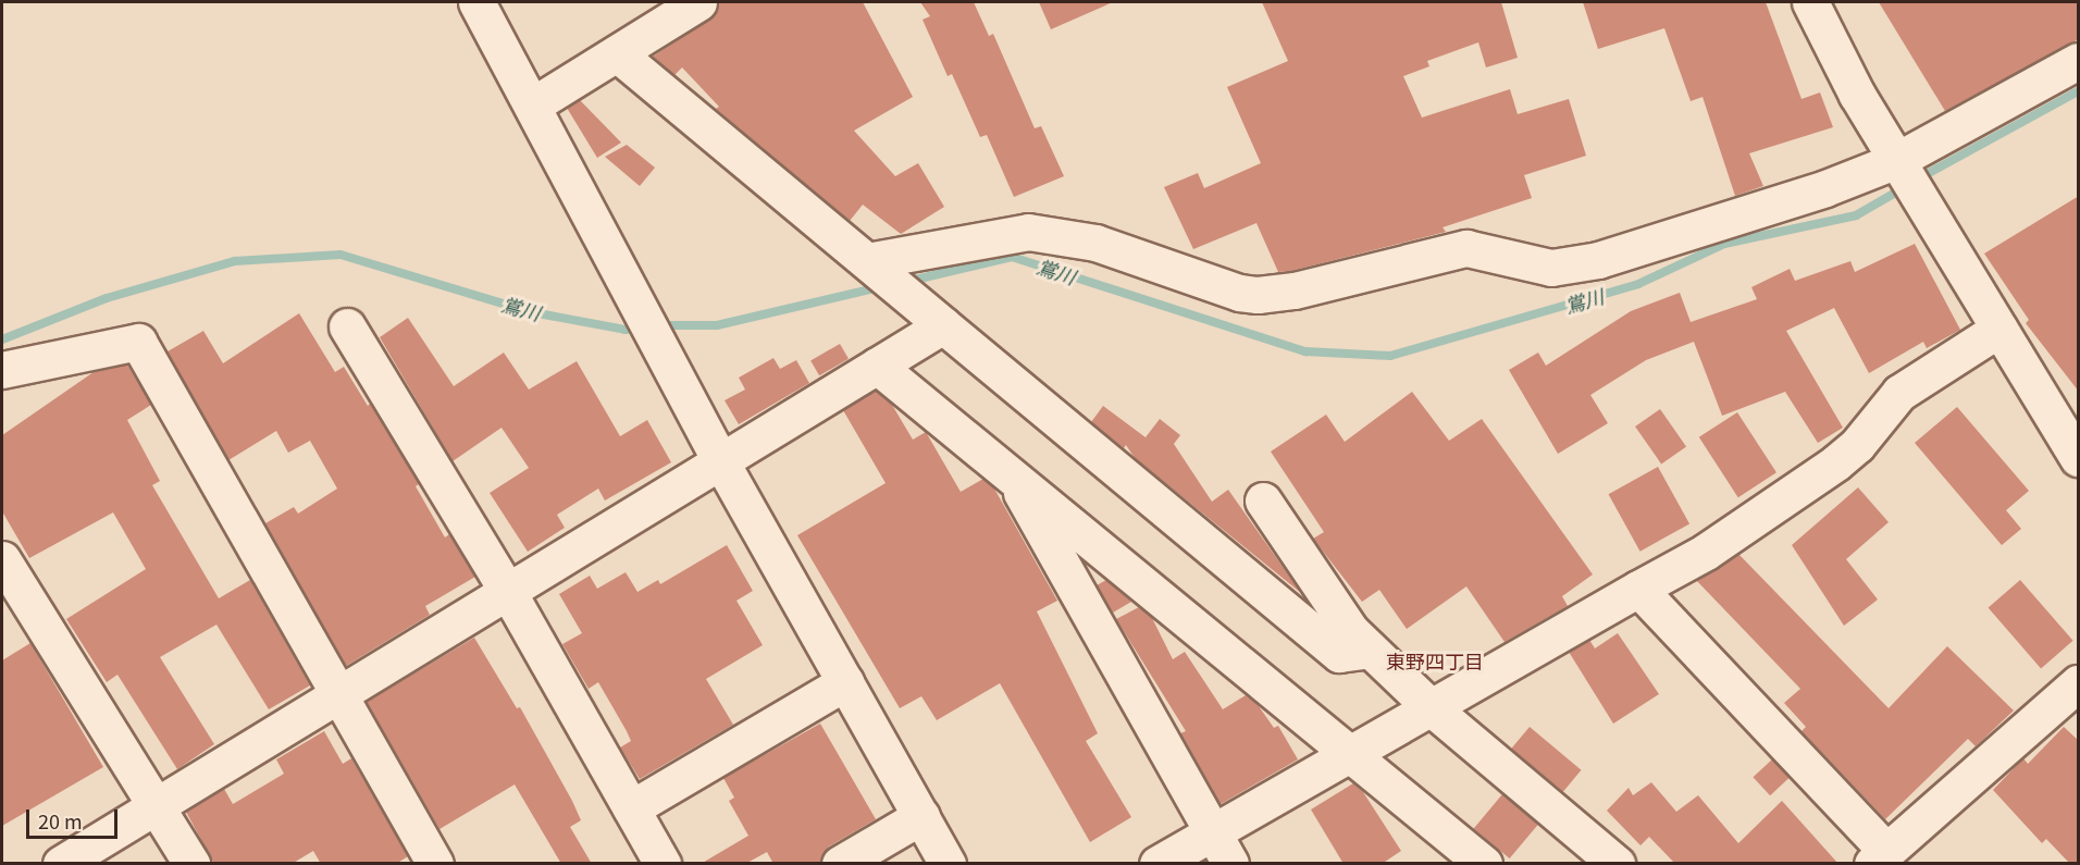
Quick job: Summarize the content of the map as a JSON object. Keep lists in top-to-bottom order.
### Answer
{
  "districts": ["東野四丁目"],
  "water": ["鴬川"],
  "scale_bar": "20 m"
}
